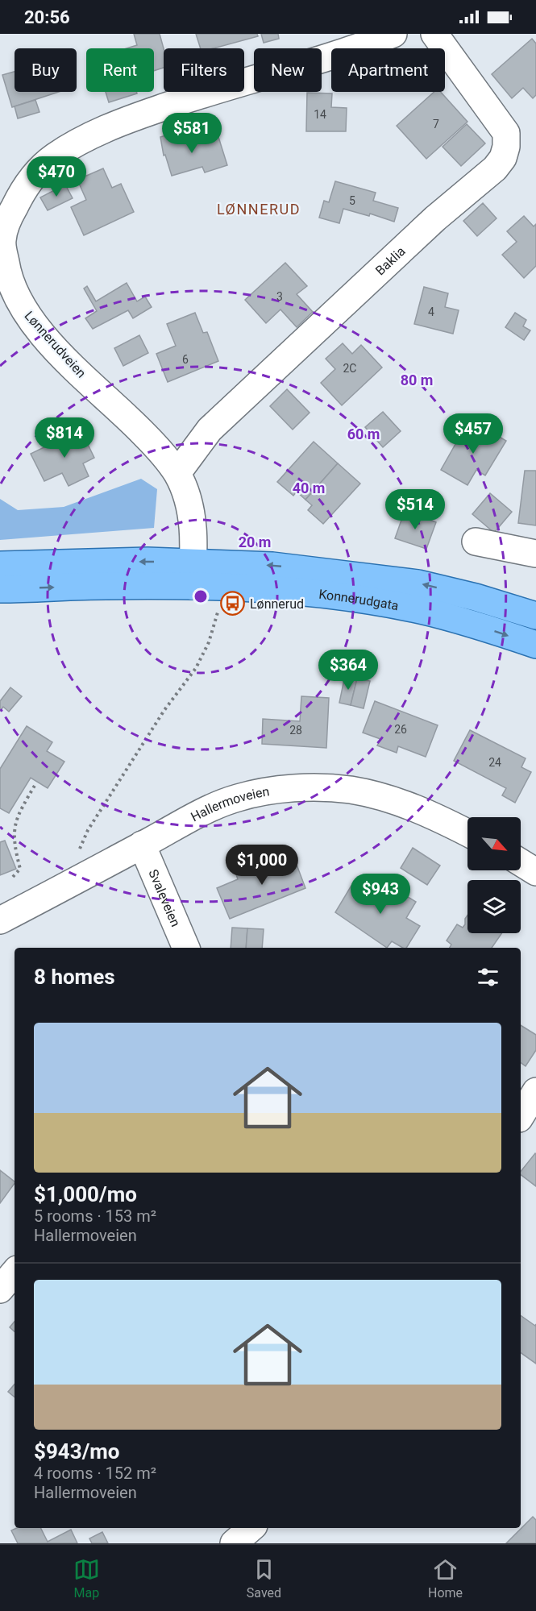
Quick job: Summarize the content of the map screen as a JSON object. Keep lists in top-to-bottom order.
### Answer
{
  "streets": {
    "main road": ["Konnerudgata"],
    "street": [
      "Baklia",
      "Lønnerudveien",
      "Hallermoveien",
      "Svaleveien"
    ]
  },
  "crossings": [
    ["Baklia", "Lønnerudveien"],
    ["Lønnerudveien", "Konnerudgata"],
    ["Hallermoveien", "Svaleveien"]
  ],
  "districts": ["LØNNERUD"],
  "places": {
    "bus stop": ["Lønnerud"]
  },
  "house_numbers": [
    "14",
    "7",
    "5",
    "3",
    "4",
    "6",
    "2C",
    "26",
    "28",
    "24"
  ],
  "north": "bottom right",
  "page": {
    "status": "20:56",
    "chip": [
      "Buy",
      "Rent",
      "Filters",
      "New",
      "Apartment"
    ],
    "price": [
      "$581",
      "$470",
      "$457",
      "$814",
      "$514",
      "$364",
      "$1,000",
      "$943"
    ],
    "heading": "8 homes",
    "list": [
      {
        "name": "$1,000/mo",
        "note": "5 rooms · 153 m² · Hallermoveien"
      },
      {
        "name": "$943/mo",
        "note": "4 rooms · 152 m² · Hallermoveien"
      }
    ],
    "tabs": ["Map", "Saved", "Home"]
  },
  "rings": [
    "80 m",
    "60 m",
    "40 m",
    "20 m"
  ]
}
